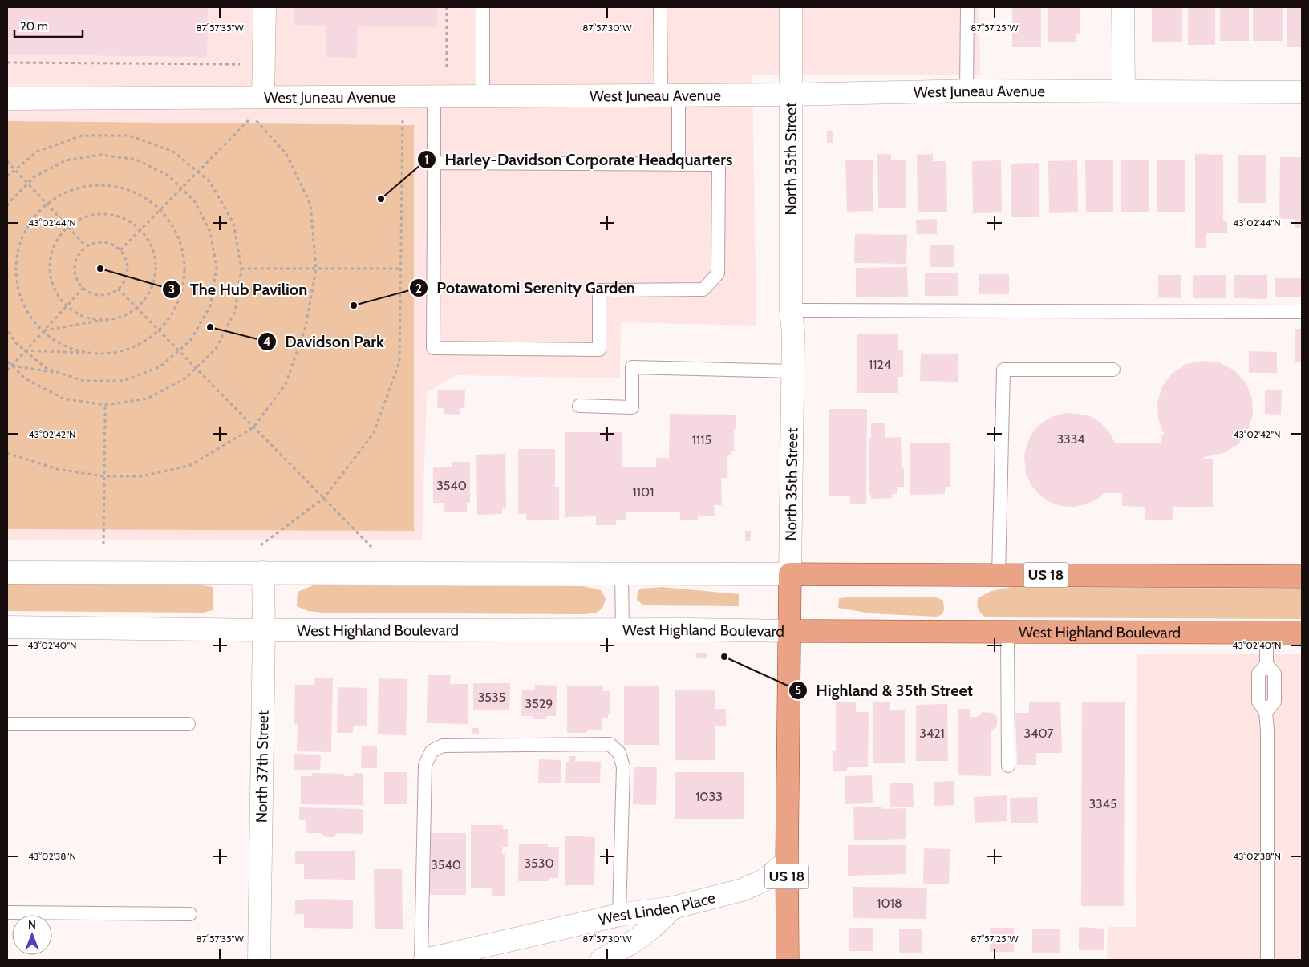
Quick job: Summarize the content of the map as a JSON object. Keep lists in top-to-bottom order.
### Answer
{
  "streets": {
    "main road": ["North 35th Street", "US 18", "West Highland Boulevard"],
    "street": ["West Juneau Avenue", "North 37th Street", "West Linden Place"]
  },
  "crossings": [
    ["West Juneau Avenue", "North 35th Street"],
    ["North 35th Street", "US 18"],
    ["North 35th Street", "West Highland Boulevard"],
    ["North 35th Street", "West Linden Place"],
    ["West Highland Boulevard", "North 37th Street"]
  ],
  "places": [
    "Harley-Davidson Corporate Headquarters",
    "The Hub Pavilion",
    "Potawatomi Serenity Garden",
    "Davidson Park",
    "Highland & 35th Street"
  ],
  "house_numbers": [
    "1124",
    "3334",
    "1115",
    "3540",
    "1101",
    "3535",
    "3529",
    "3421",
    "3407",
    "1033",
    "3345",
    "3530",
    "3540",
    "1018"
  ],
  "scale_bar": "20 m",
  "north": "top",
  "coordinates": [
    "87°57'35\"W",
    "87°57'30\"W",
    "87°57'25\"W",
    "43°02'44\"N",
    "43°02'42\"N",
    "43°02'40\"N",
    "43°02'38\"N"
  ]
}
